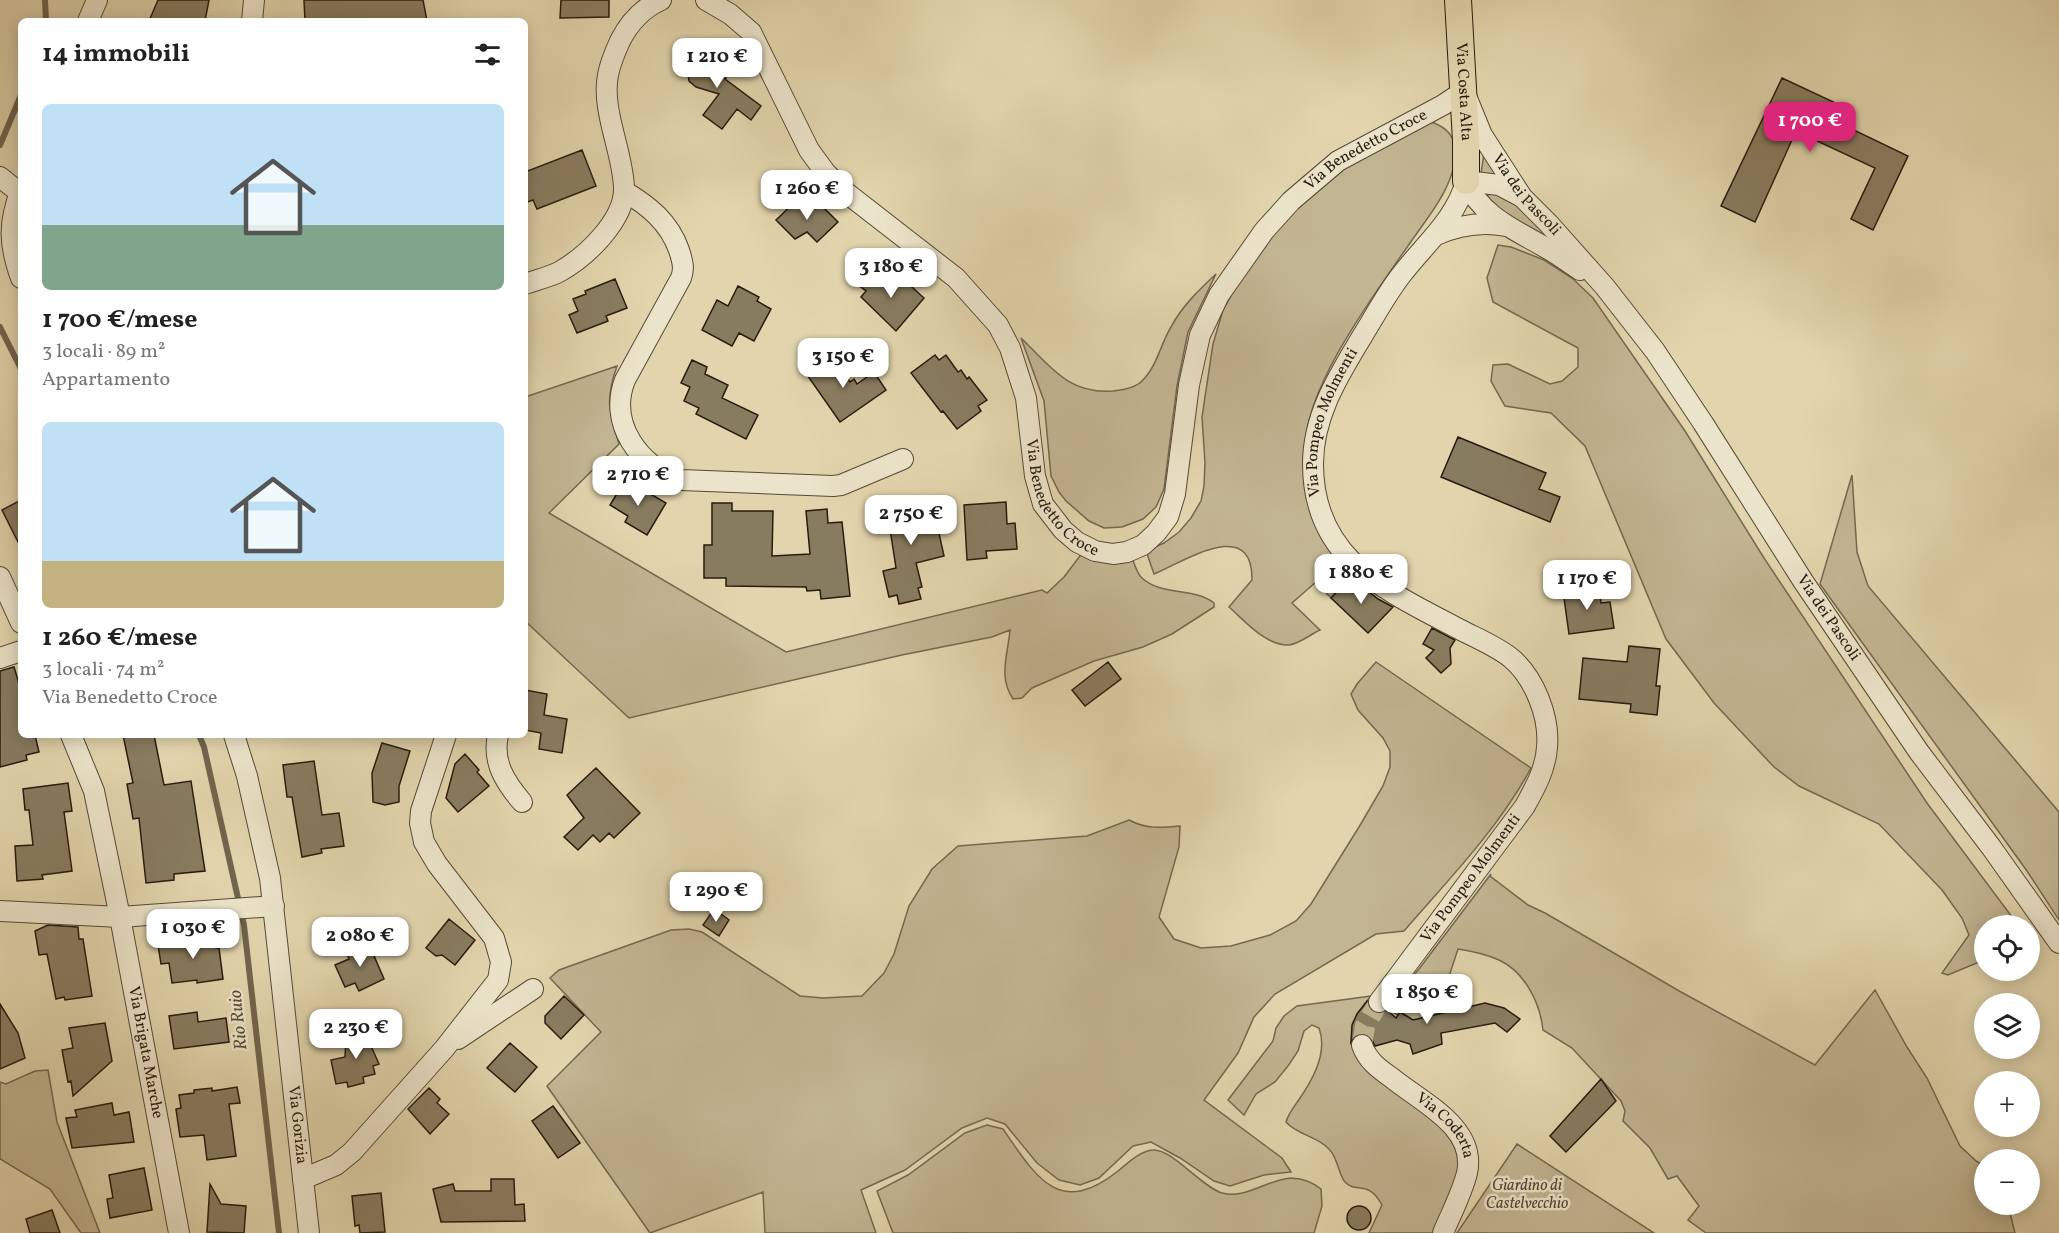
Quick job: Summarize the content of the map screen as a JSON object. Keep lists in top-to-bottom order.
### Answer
{
  "streets": {
    "main road": ["Via Costa Alta"],
    "street": [
      "Via Benedetto Croce",
      "Via dei Pascoli",
      "Via Pompeo Molmenti",
      "Via Brigata Marche",
      "Via Gorizia",
      "Via Coderta"
    ]
  },
  "crossings": [
    ["Via Costa Alta", "Via Benedetto Croce"],
    ["Via Costa Alta", "Via dei Pascoli"],
    ["Via Costa Alta", "Via Pompeo Molmenti"],
    ["Via Benedetto Croce", "Via dei Pascoli"],
    ["Via dei Pascoli", "Via Pompeo Molmenti"]
  ],
  "water": ["Rio Ruio"],
  "parks": ["Giardino di Castelvecchio"],
  "page": {
    "heading": "14 immobili",
    "price": [
      "1 210 €",
      "1 700 €",
      "1 260 €",
      "3 180 €",
      "3 150 €",
      "2 710 €",
      "2 750 €",
      "1 880 €",
      "1 170 €",
      "1 290 €",
      "1 030 €",
      "2 080 €",
      "1 850 €",
      "2 230 €"
    ],
    "list": [
      {
        "name": "1 700 €/mese",
        "note": "3 locali · 89 m² · Appartamento"
      },
      {
        "name": "1 260 €/mese",
        "note": "3 locali · 74 m² · Via Benedetto Croce"
      }
    ],
    "map_buttons": ["+", "−"]
  }
}
